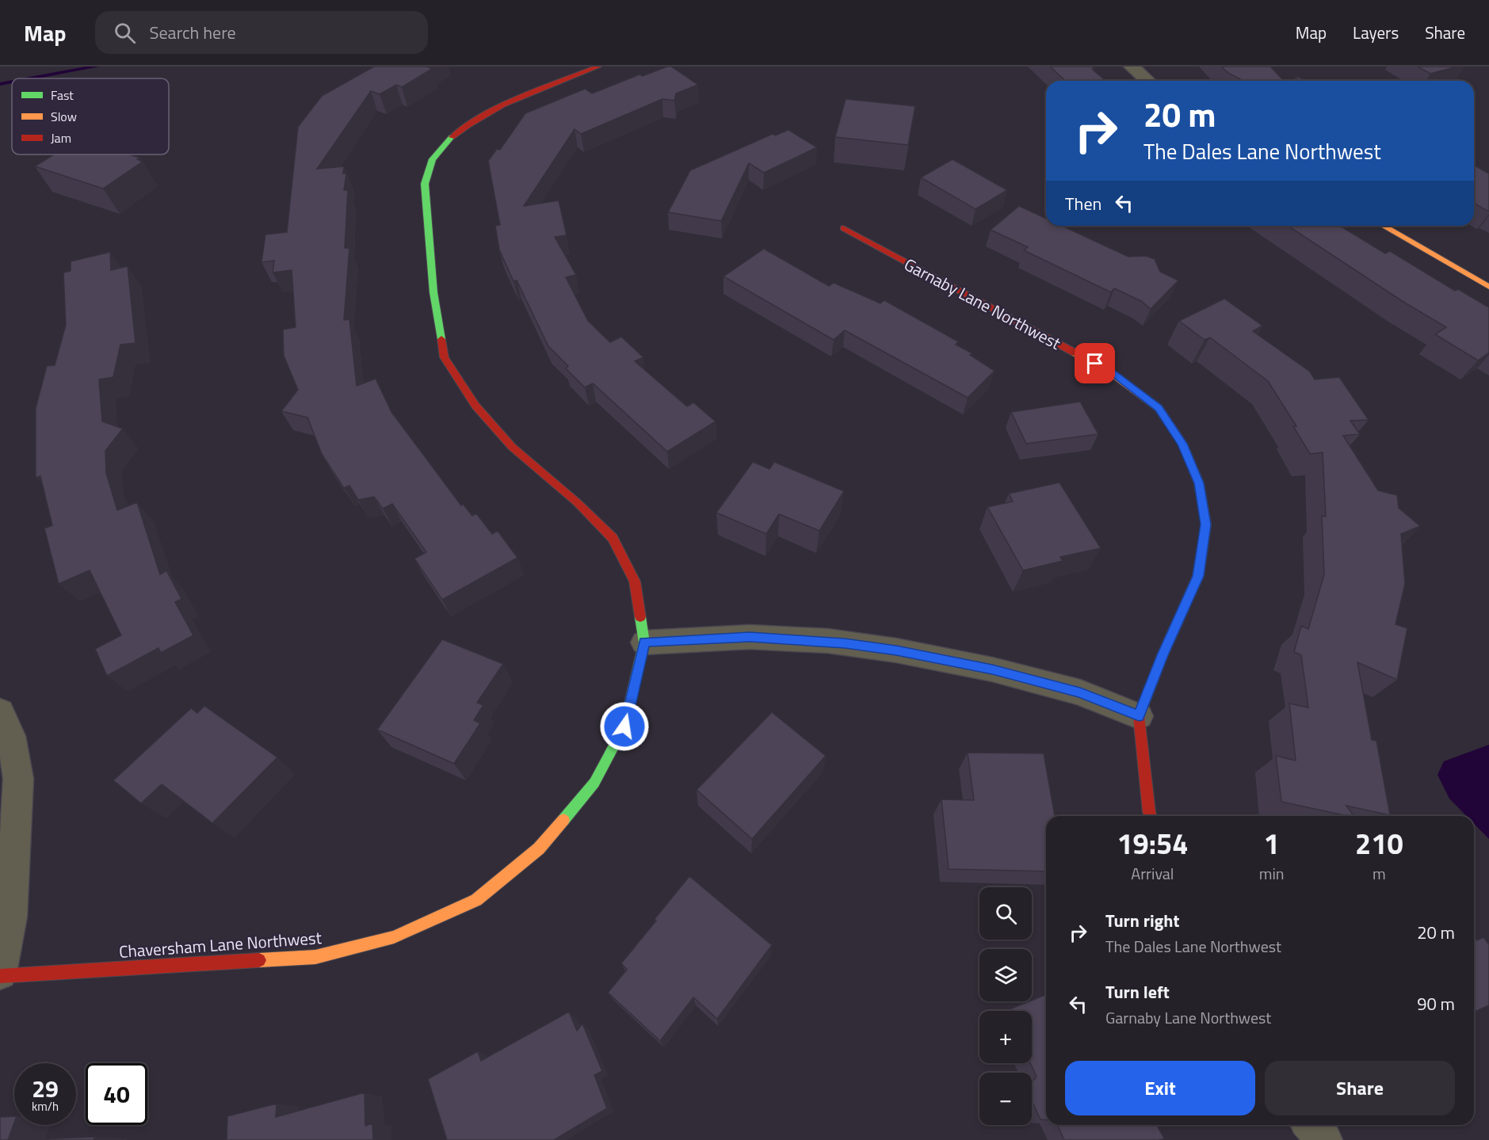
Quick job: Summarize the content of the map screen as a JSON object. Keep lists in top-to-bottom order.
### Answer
{
  "streets": {
    "street": ["Garnaby Lane Northwest", "Chaversham Lane Northwest"]
  },
  "legend": ["Fast", "Slow", "Jam"],
  "page": {
    "header": "Map",
    "search": "Search here",
    "nav": ["Map", "Layers", "Share"],
    "turn": ["20 m", "The Dales Lane Northwest"],
    "then": "Then",
    "eta": [
      "19:54",
      "Arrival",
      "1",
      "min",
      "210",
      "m"
    ],
    "map_buttons": ["+", "−"],
    "list": [
      {
        "name": "Turn right",
        "note": "The Dales Lane Northwest",
        "value": "20 m"
      },
      {
        "name": "Turn left",
        "note": "Garnaby Lane Northwest",
        "value": "90 m"
      }
    ],
    "buttons": ["Exit", "Share"],
    "speed": "29 km/h",
    "limit": "40"
  }
}
